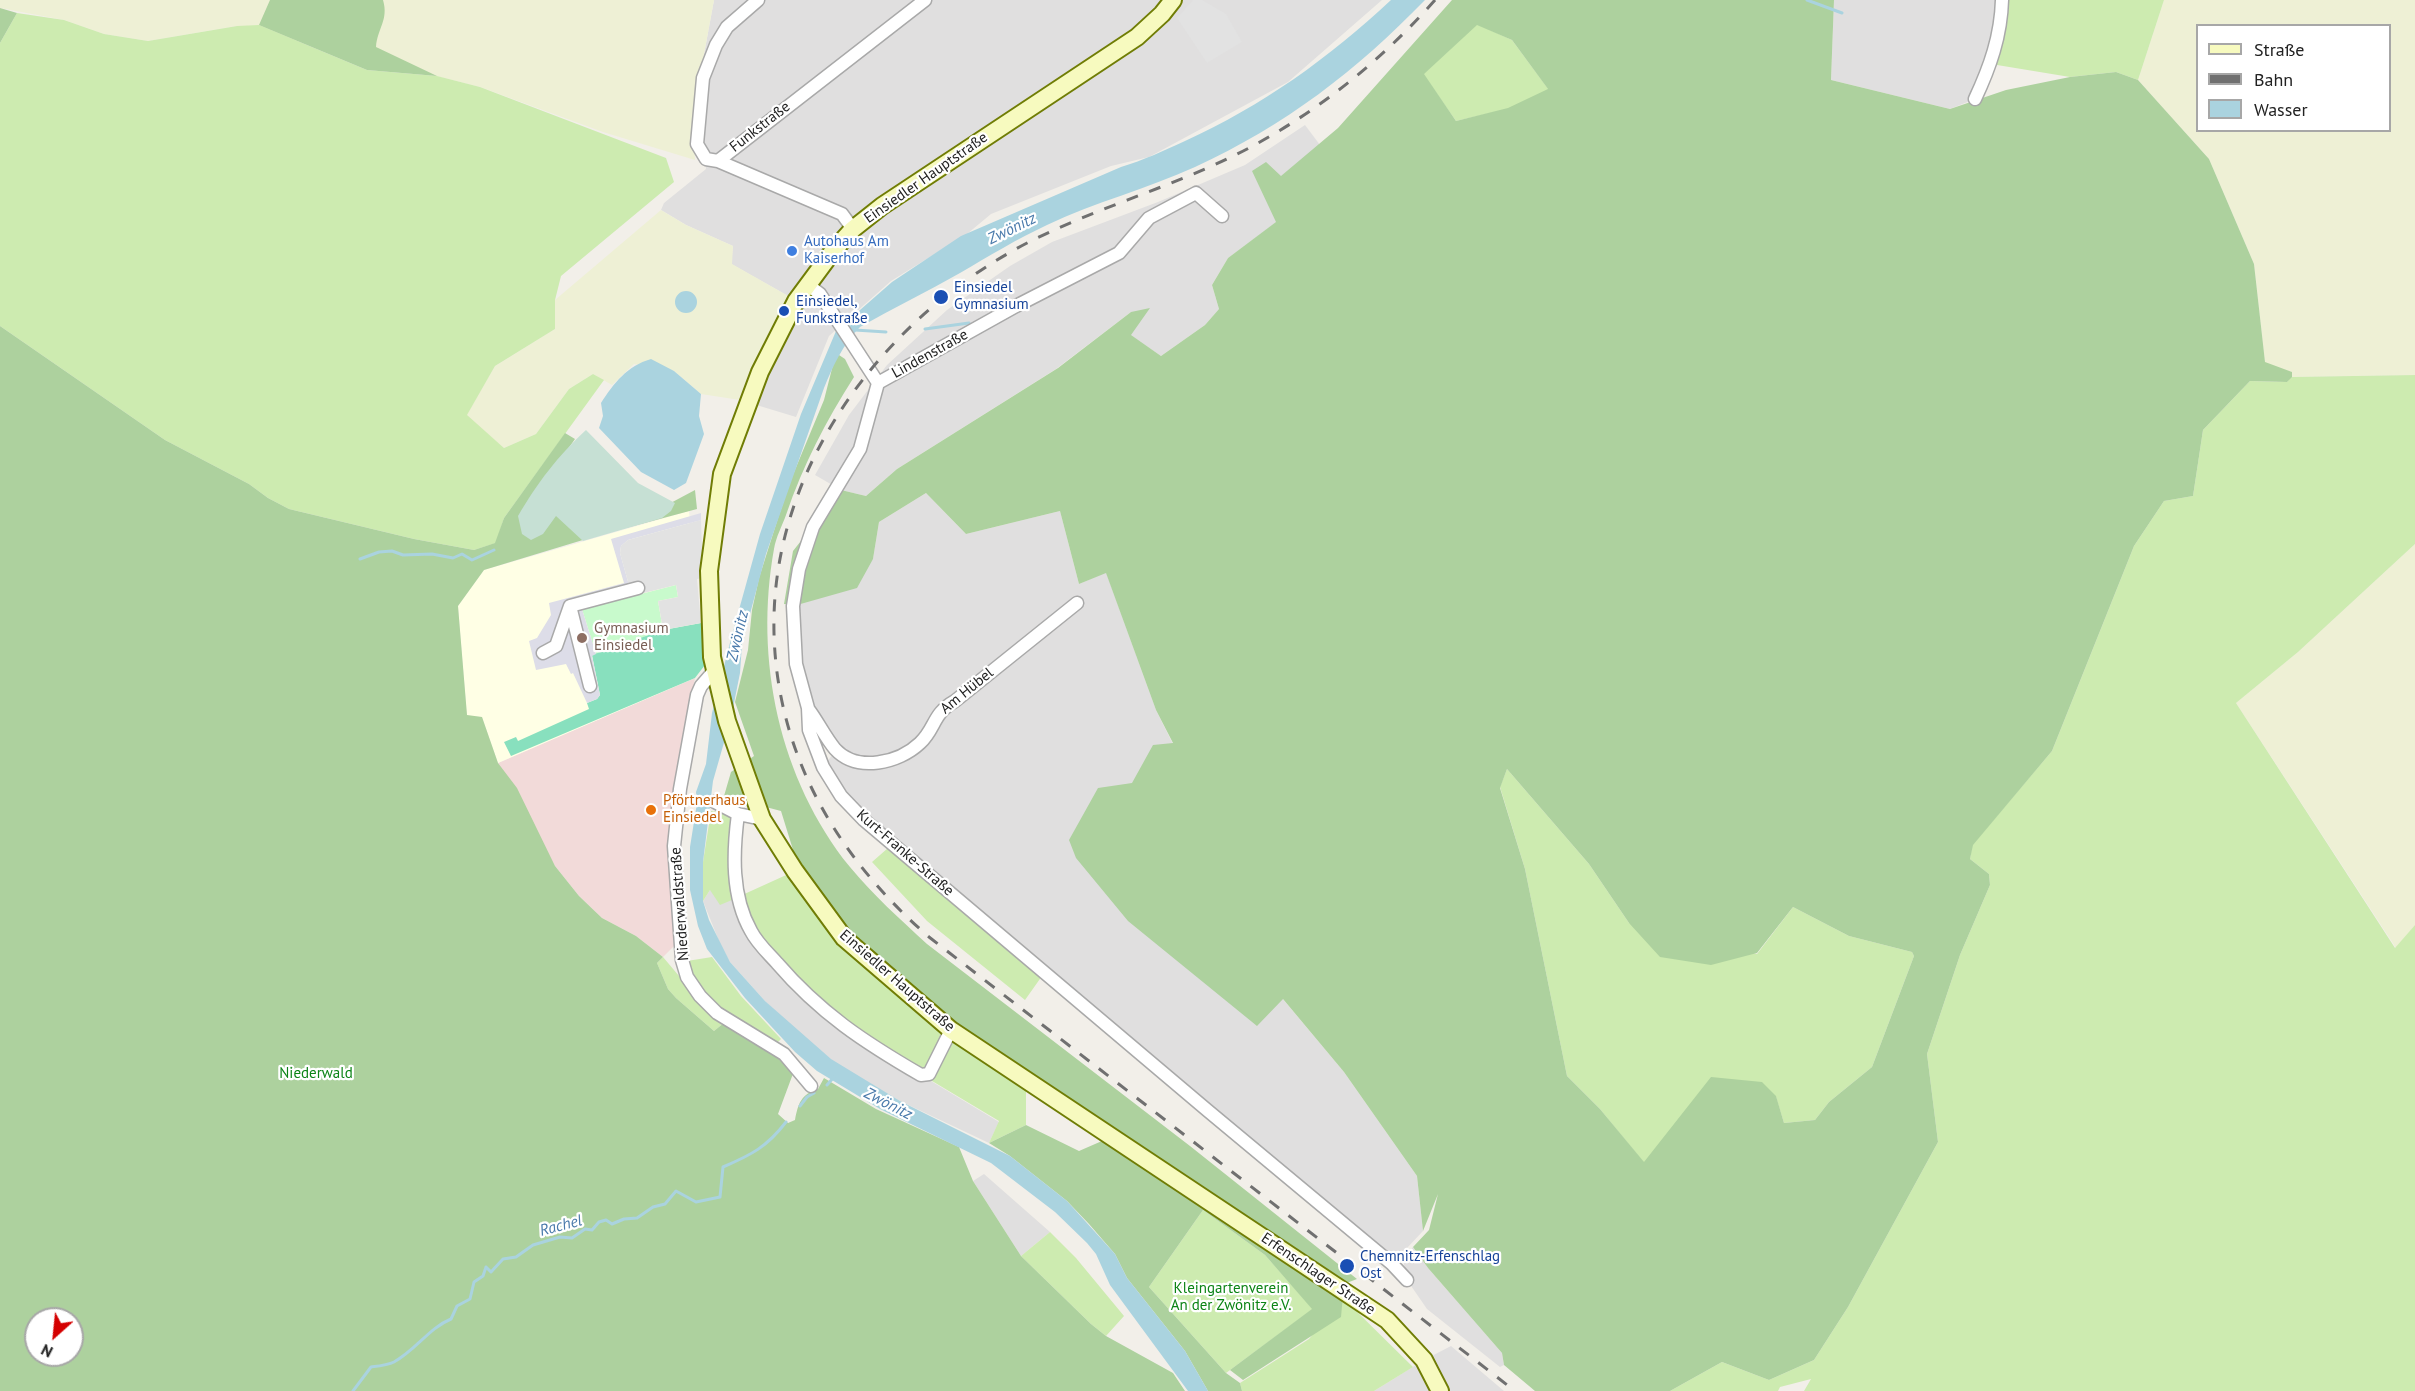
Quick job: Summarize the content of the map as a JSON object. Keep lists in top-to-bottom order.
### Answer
{
  "streets": {
    "main road": ["Einsiedler Hauptstraße", "Erfenschlager Straße"],
    "street": [
      "Funkstraße",
      "Lindenstraße",
      "Am Hübel",
      "Kurt-Franke-Straße",
      "Niederwaldstraße"
    ]
  },
  "crossings": [
    ["Funkstraße", "Einsiedler Hauptstraße"],
    ["Einsiedler Hauptstraße", "Niederwaldstraße"],
    ["Einsiedler Hauptstraße", "Erfenschlager Straße"],
    ["Lindenstraße", "Kurt-Franke-Straße"],
    ["Am Hübel", "Kurt-Franke-Straße"]
  ],
  "water": ["Zwönitz", "Rachel"],
  "parks": ["Niederwald", "Kleingartenverein An der Zwönitz e.V."],
  "places": [
    "Autohaus Am Kaiserhof",
    "Einsiedel Gymnasium",
    "Einsiedel, Funkstraße",
    "Gymnasium Einsiedel",
    "Pförtnerhaus Einsiedel",
    "Chemnitz-Erfenschlag Ost"
  ],
  "legend": ["Straße", "Bahn", "Wasser"],
  "north": "bottom left"
}
